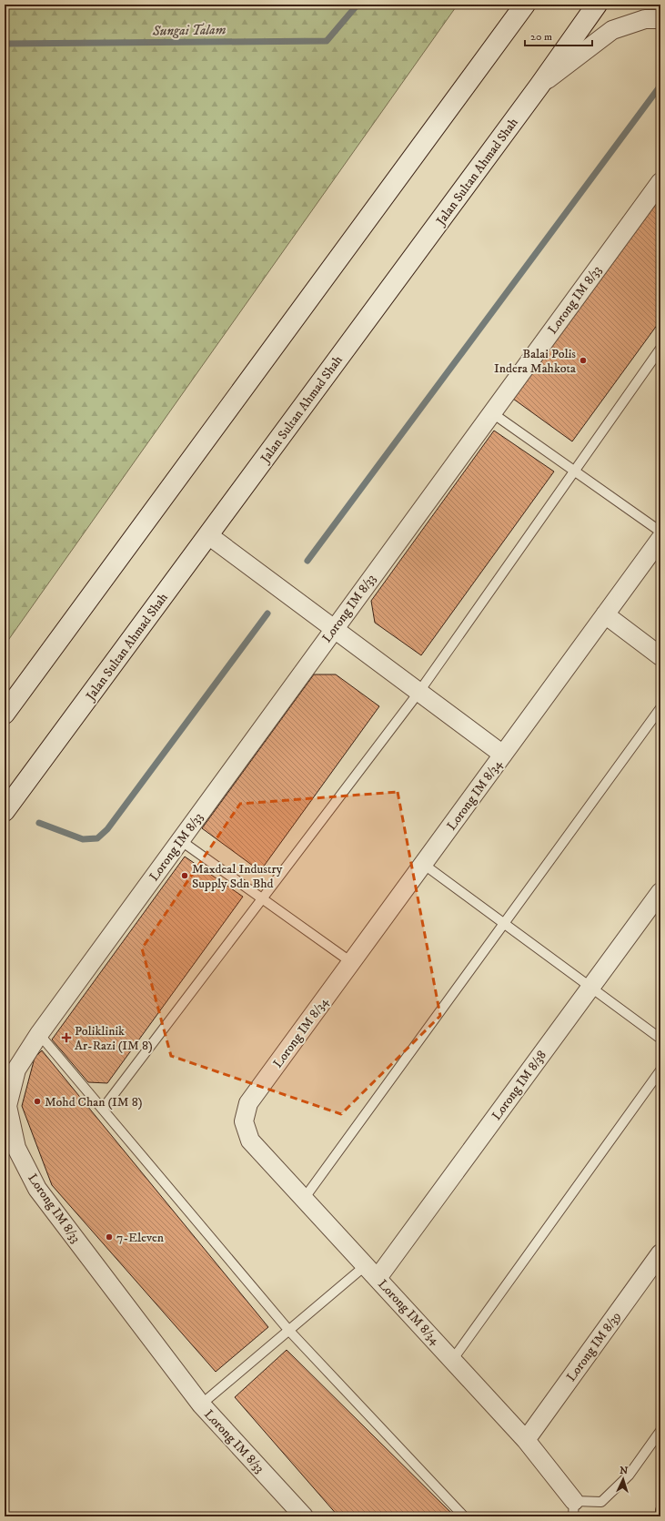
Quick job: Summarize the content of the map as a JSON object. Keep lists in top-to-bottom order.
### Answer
{
  "streets": {
    "main road": ["Jalan Sultan Ahmad Shah"],
    "street": [
      "Lorong IM 8/33",
      "Lorong IM 8/34",
      "Lorong IM 8/38",
      "Lorong IM 8/39"
    ]
  },
  "crossings": [
    ["Lorong IM 8/34", "Lorong IM 8/38"],
    ["Lorong IM 8/34", "Lorong IM 8/39"]
  ],
  "water": ["Sungai Talam"],
  "places": {
    "other": [
      "Balai Polis Indera Mahkota",
      "Maxdeal Industry Supply Sdn Bhd",
      "Mohd Chan (IM 8)",
      "7-Eleven"
    ],
    "health": ["Poliklinik Ar-Razi (IM 8)"]
  },
  "scale_bar": "20 m",
  "north": "top"
}
